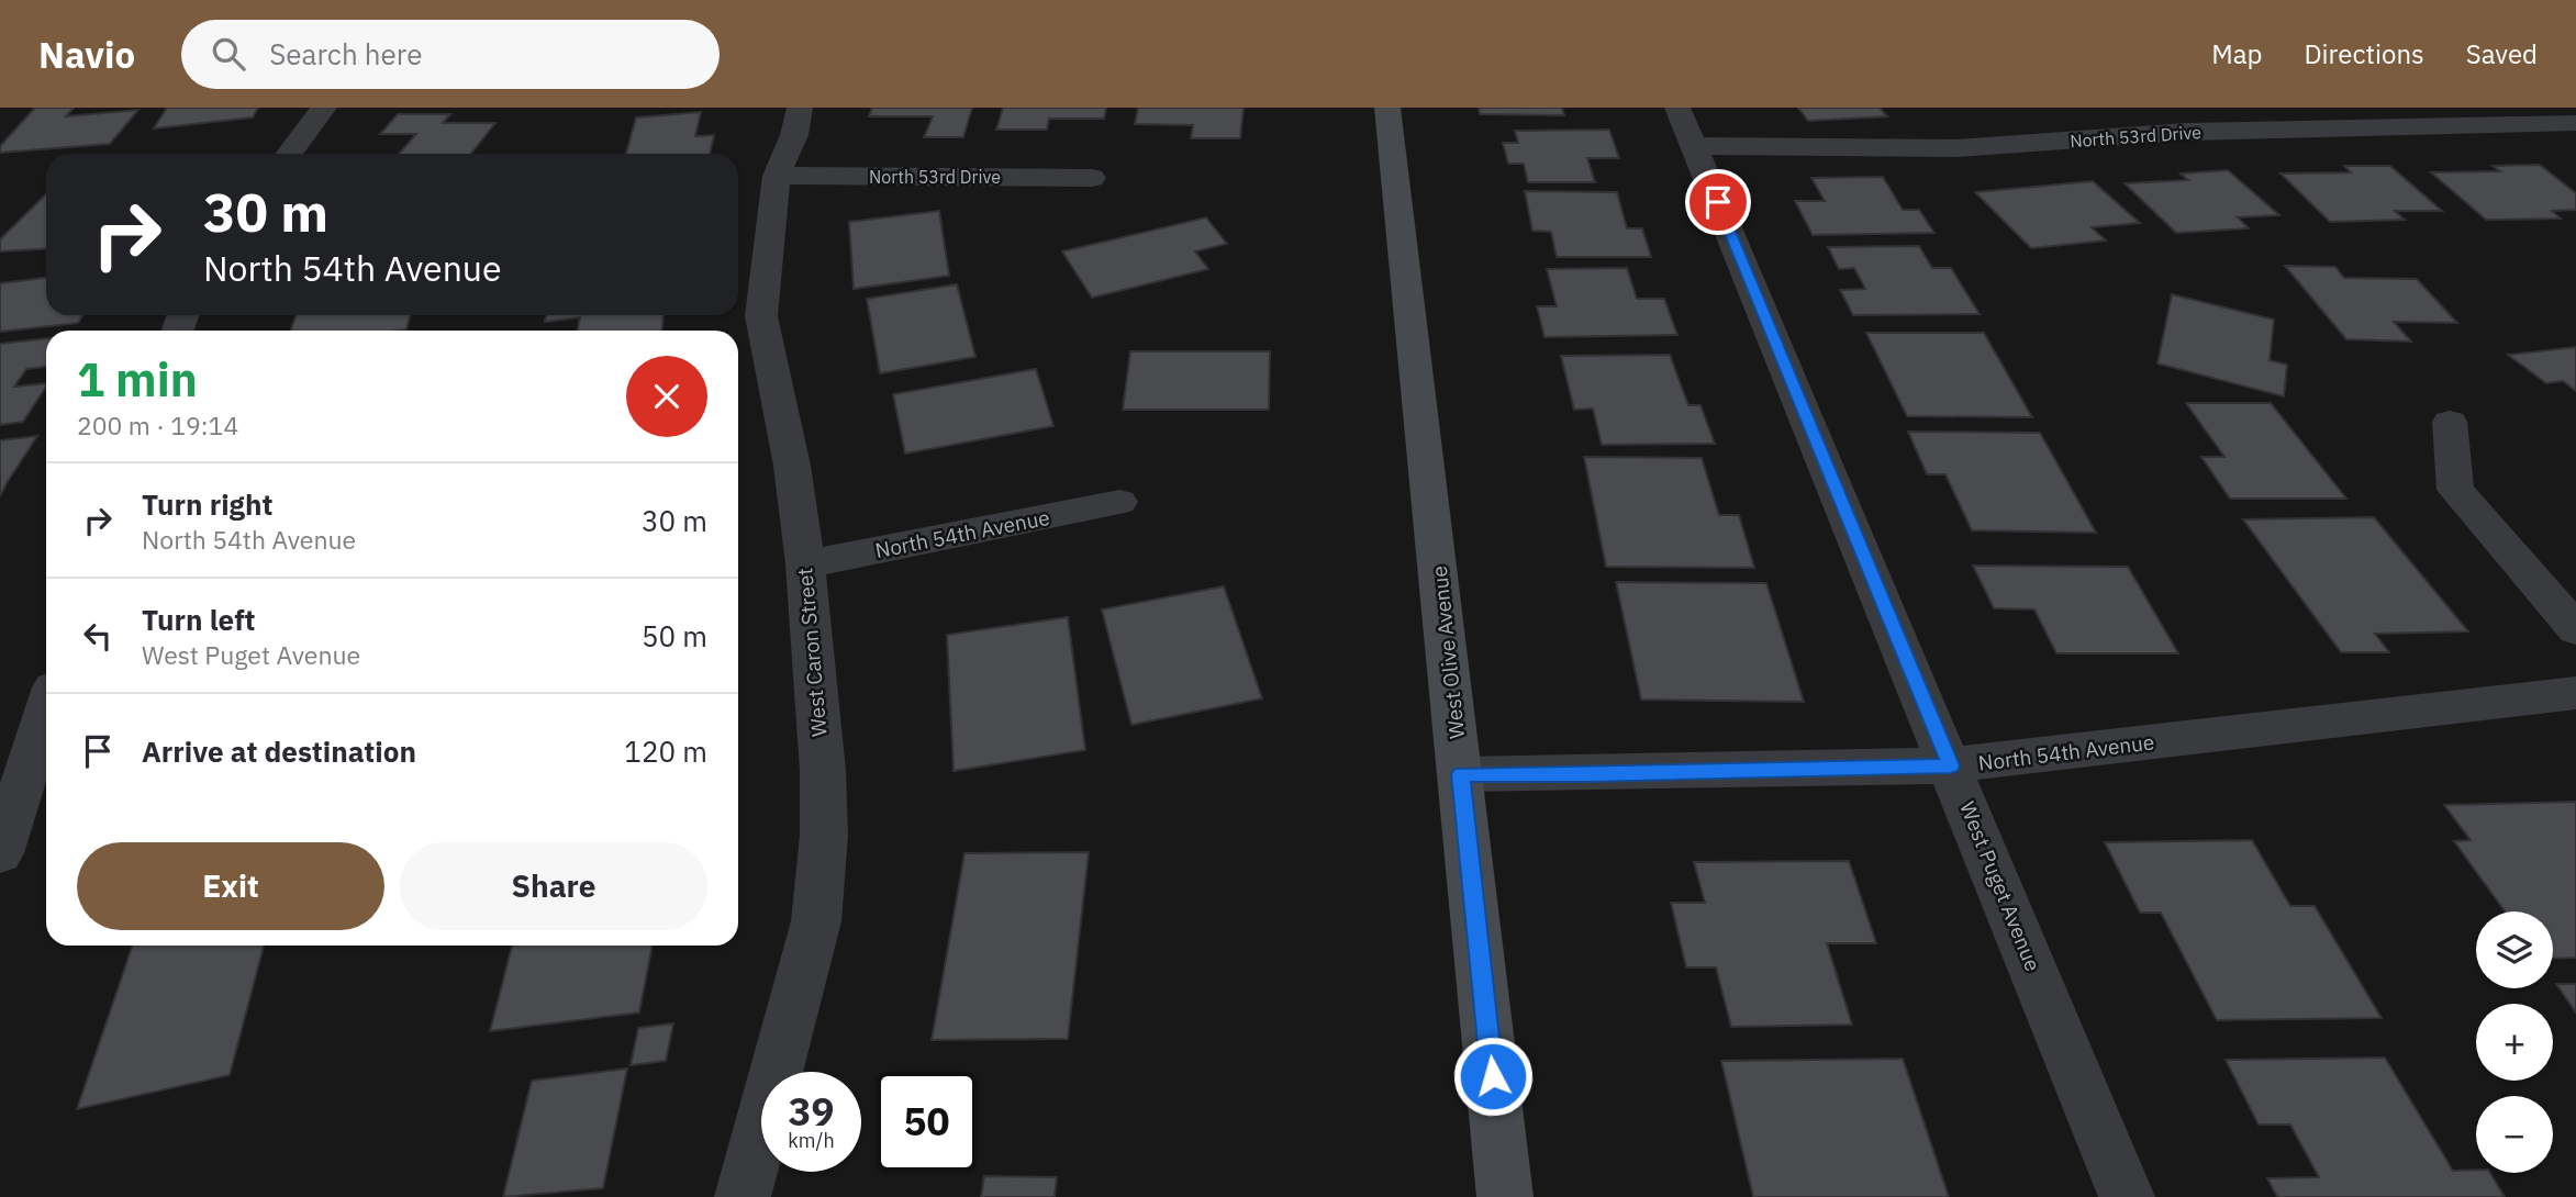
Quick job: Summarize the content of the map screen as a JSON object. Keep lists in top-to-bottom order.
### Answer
{
  "streets": {
    "main road": ["West Olive Avenue"],
    "street": [
      "North 53rd Drive",
      "North 54th Avenue",
      "West Caron Street",
      "West Puget Avenue"
    ]
  },
  "crossings": [
    ["North 53rd Drive", "West Caron Street"],
    ["North 53rd Drive", "West Puget Avenue"],
    ["North 54th Avenue", "West Caron Street"],
    ["North 54th Avenue", "West Olive Avenue"],
    ["North 54th Avenue", "West Puget Avenue"]
  ],
  "page": {
    "header": "Navio",
    "search": "Search here",
    "nav": ["Map", "Directions", "Saved"],
    "turn": ["30 m", "North 54th Avenue"],
    "heading": ["1 min", "200 m · 19:14"],
    "list": [
      {
        "name": "Turn right",
        "note": "North 54th Avenue",
        "value": "30 m"
      },
      {
        "name": "Turn left",
        "note": "West Puget Avenue",
        "value": "50 m"
      },
      {
        "name": "Arrive at destination",
        "value": "120 m"
      }
    ],
    "buttons": ["Exit", "Share"],
    "map_buttons": ["+", "−"],
    "speed": "39 km/h",
    "limit": "50"
  }
}
